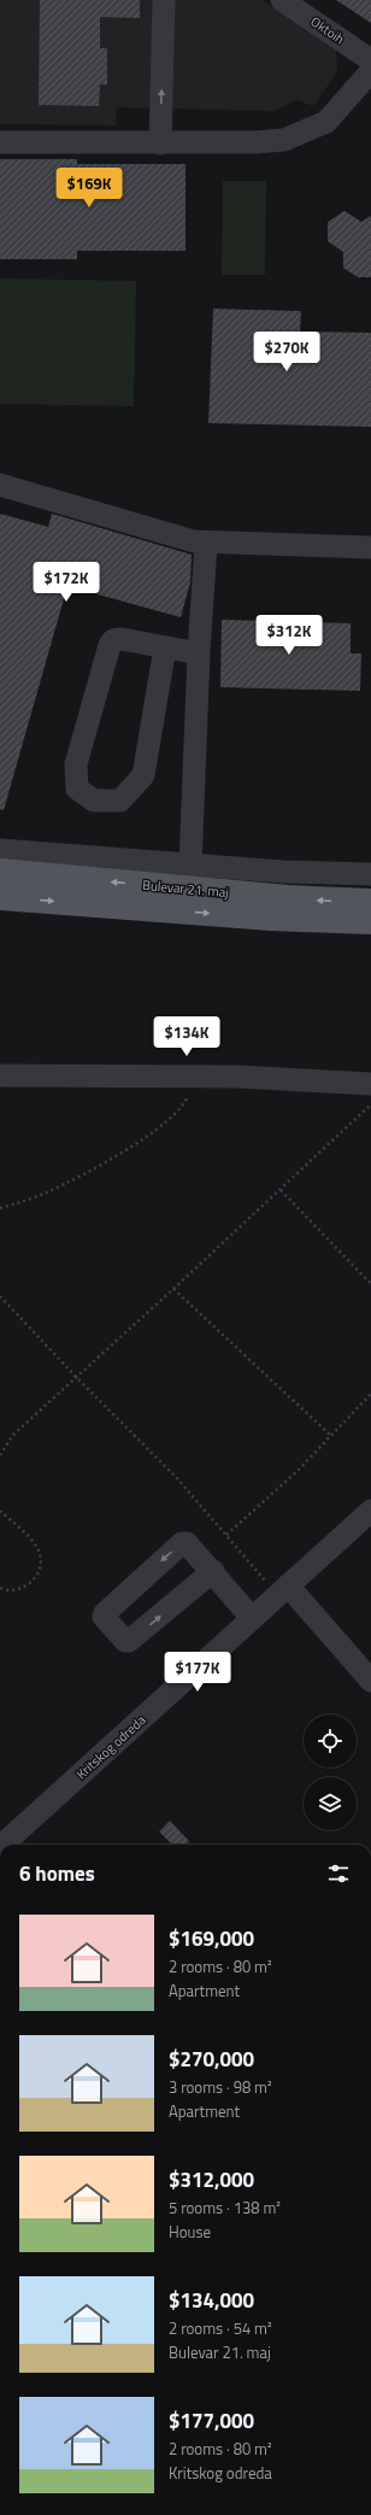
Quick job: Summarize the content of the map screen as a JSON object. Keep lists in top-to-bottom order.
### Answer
{
  "streets": {
    "main road": ["Bulevar 21. maj"],
    "street": ["Oktoih", "Kritskog odreda"]
  },
  "page": {
    "price": [
      "$169K",
      "$270K",
      "$172K",
      "$312K",
      "$134K",
      "$177K"
    ],
    "heading": "6 homes",
    "list": [
      {
        "name": "$169,000",
        "note": "2 rooms · 80 m² · Apartment"
      },
      {
        "name": "$270,000",
        "note": "3 rooms · 98 m² · Apartment"
      },
      {
        "name": "$312,000",
        "note": "5 rooms · 138 m² · House"
      },
      {
        "name": "$134,000",
        "note": "2 rooms · 54 m² · Bulevar 21. maj"
      },
      {
        "name": "$177,000",
        "note": "2 rooms · 80 m² · Kritskog odreda"
      }
    ]
  }
}
